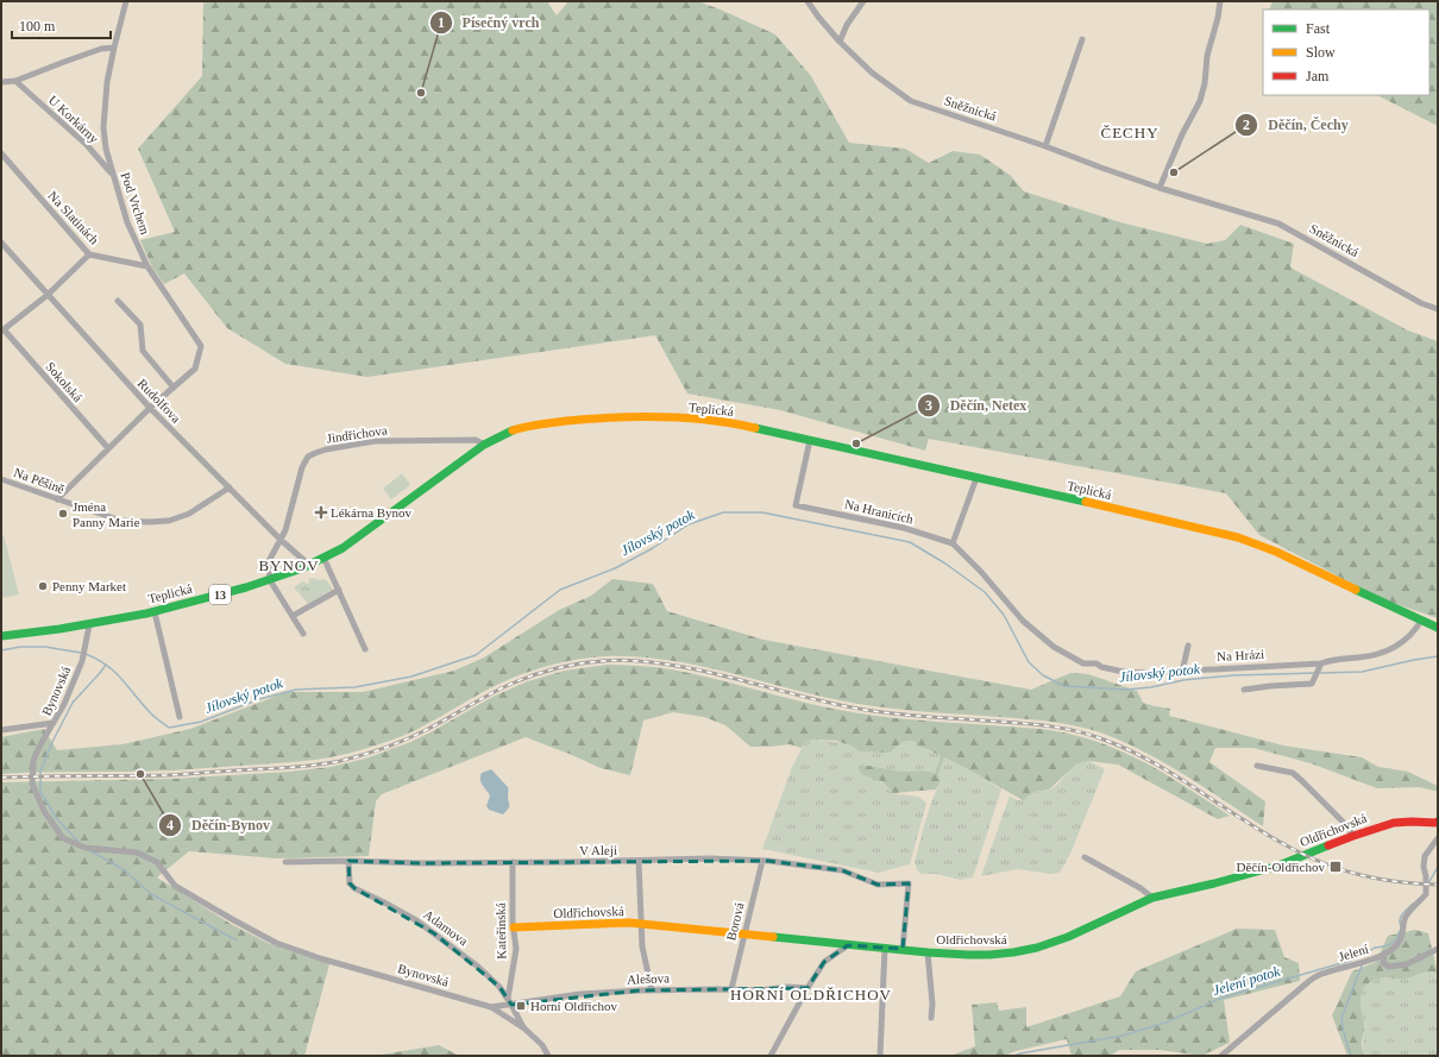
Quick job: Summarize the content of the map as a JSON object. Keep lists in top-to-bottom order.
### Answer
{
  "streets": {
    "main road": ["Teplická", "13", "Oldřichovská"],
    "street": [
      "Sněžnická",
      "U Korkárny",
      "Pod Vrchem",
      "Na Slatinách",
      "Sokolská",
      "Rudolfova",
      "Jindřichova",
      "Na Pěšině",
      "Na Hranicích",
      "Na Hrázi",
      "Bynovská",
      "V Aleji",
      "Borová",
      "Adamova",
      "Kateřinská",
      "Jelení",
      "Alešova"
    ]
  },
  "crossings": [
    ["U Korkárny", "Pod Vrchem"],
    ["Pod Vrchem", "Na Slatinách"],
    ["Pod Vrchem", "Sokolská"],
    ["Pod Vrchem", "Rudolfova"],
    ["Pod Vrchem", "Na Pěšině"],
    ["Rudolfova", "Teplická"],
    ["Rudolfova", "Jindřichova"],
    ["Rudolfova", "Na Pěšině"],
    ["Teplická", "Jindřichova"],
    ["Teplická", "Na Hranicích"],
    ["Teplická", "Na Hrázi"],
    ["Teplická", "Bynovská"],
    ["Na Hranicích", "Na Hrázi"],
    ["Bynovská", "Adamova"],
    ["Bynovská", "Alešova"],
    ["Oldřichovská", "V Aleji"],
    ["Oldřichovská", "Borová"],
    ["Oldřichovská", "Kateřinská"],
    ["V Aleji", "Borová"],
    ["V Aleji", "Adamova"],
    ["V Aleji", "Kateřinská"],
    ["Borová", "Alešova"],
    ["Adamova", "Kateřinská"],
    ["Adamova", "Alešova"],
    ["Kateřinská", "Alešova"]
  ],
  "districts": ["ČECHY", "BYNOV", "HORNÍ OLDŘICHOV"],
  "water": ["Jílovský potok", "Jelení potok"],
  "places": {
    "other": [
      "Písečný vrch",
      "Děčín, Čechy",
      "Děčín, Netex",
      "Jména Panny Marie",
      "Penny Market",
      "Děčín-Bynov"
    ],
    "health": ["Lékárna Bynov"],
    "transit": ["Děčín-Oldřichov", "Horní Oldřichov"]
  },
  "legend": ["Fast", "Slow", "Jam"],
  "scale_bar": "100 m"
}
